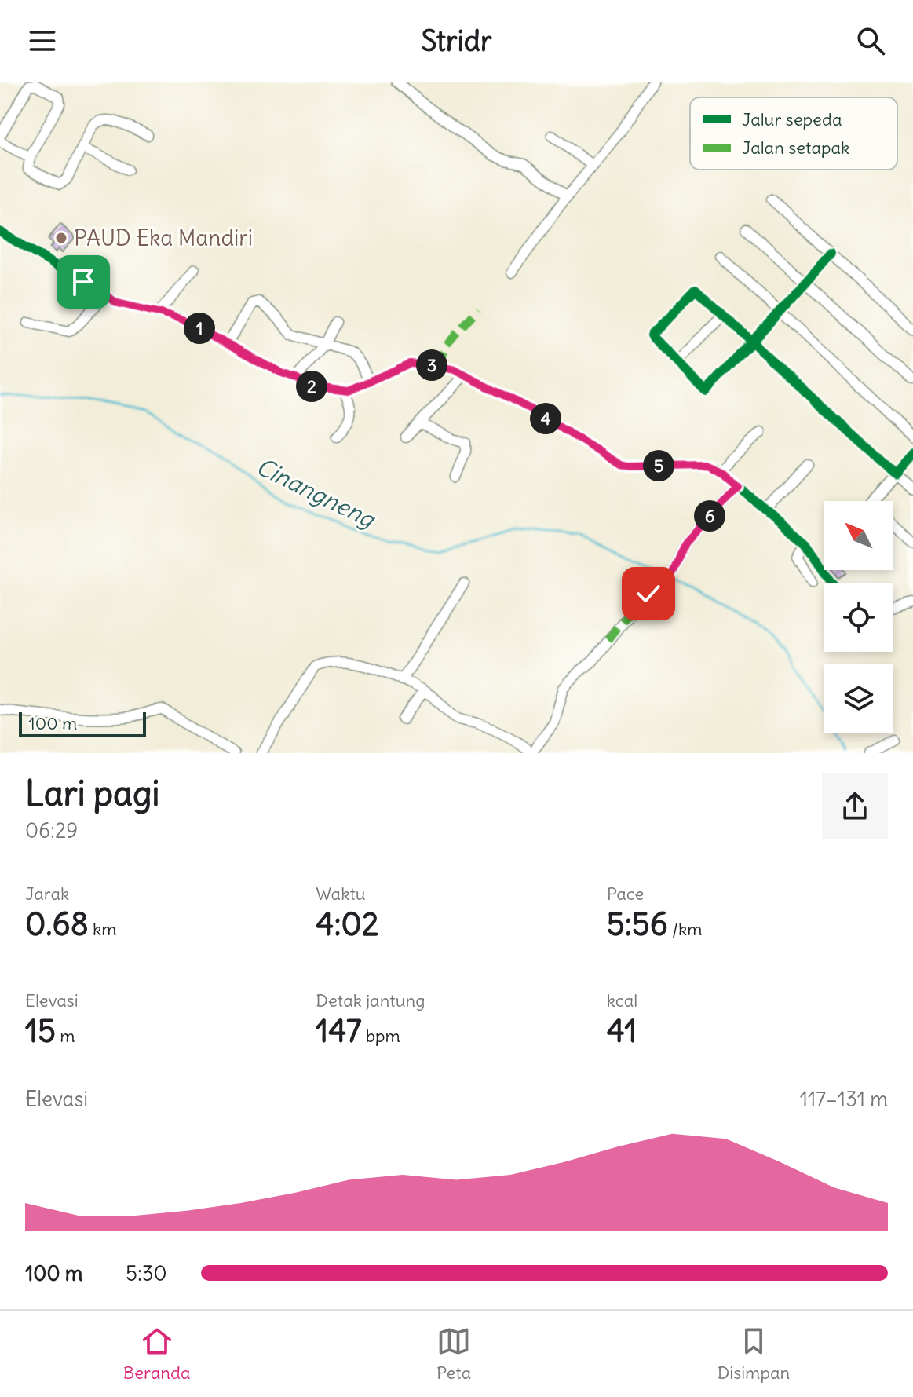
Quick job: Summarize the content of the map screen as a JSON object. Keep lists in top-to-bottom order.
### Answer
{
  "water": ["Cinangneng"],
  "places": ["PAUD Eka Mandiri"],
  "legend": ["Jalur sepeda", "Jalan setapak"],
  "scale_bar": "100 m",
  "north": "top left",
  "page": {
    "header": "Stridr",
    "pins": [
      "1",
      "3",
      "2",
      "4",
      "5",
      "6"
    ],
    "scale": "100 m",
    "heading": ["Lari pagi", "06:29"],
    "stats": [
      ["Jarak", "0.68 km"],
      ["Waktu", "4:02"],
      ["Pace", "5:56 /km"],
      ["Elevasi", "15 m"],
      ["Detak jantung", "147 bpm"],
      ["kcal", "41"]
    ],
    "chart": ["Elevasi", "117–131 m"],
    "list": [
      {
        "name": "100 m",
        "note": "5:30"
      }
    ],
    "tabs": ["Beranda", "Peta", "Disimpan"]
  }
}
